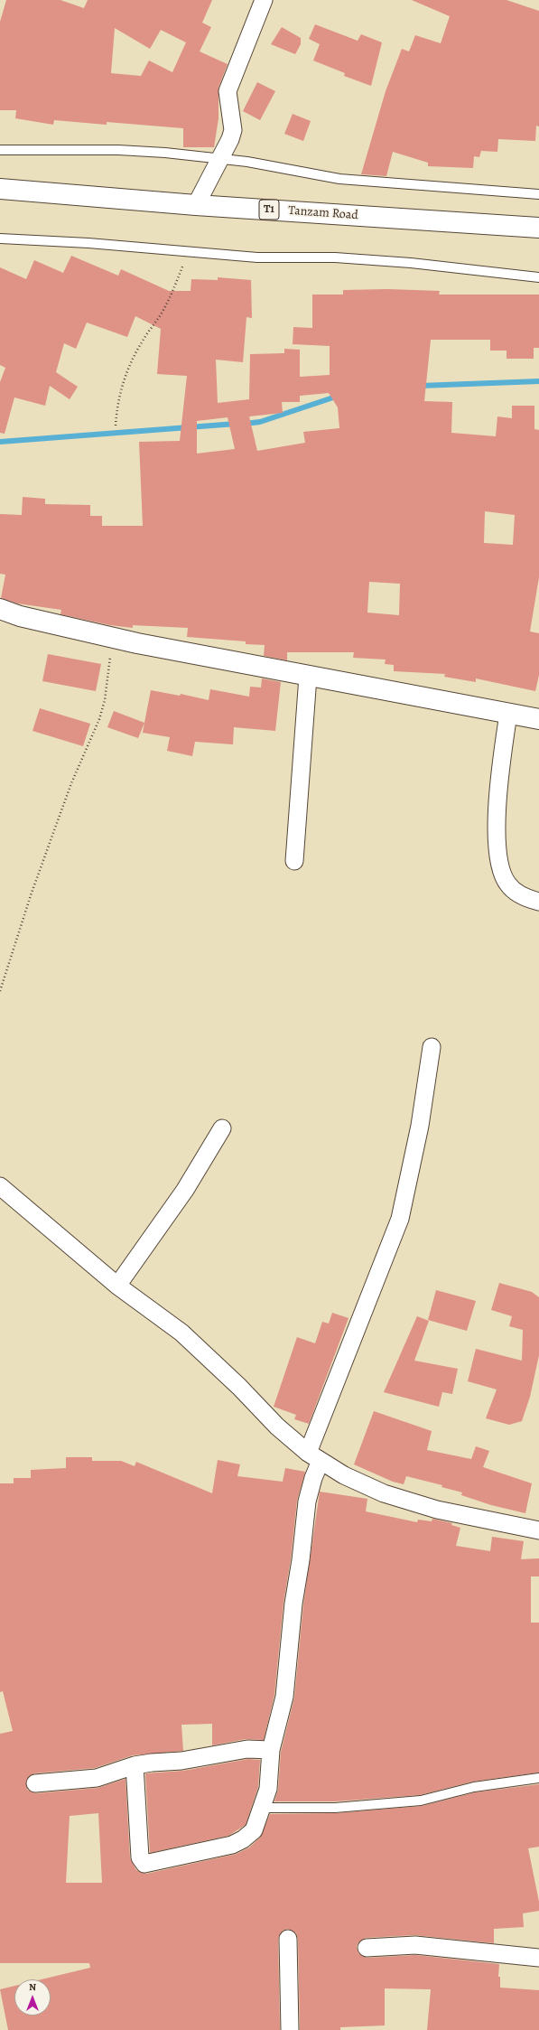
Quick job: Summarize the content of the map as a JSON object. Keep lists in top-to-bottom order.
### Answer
{
  "streets": {
    "main road": ["T1", "Tanzam Road"]
  },
  "north": "top"
}
